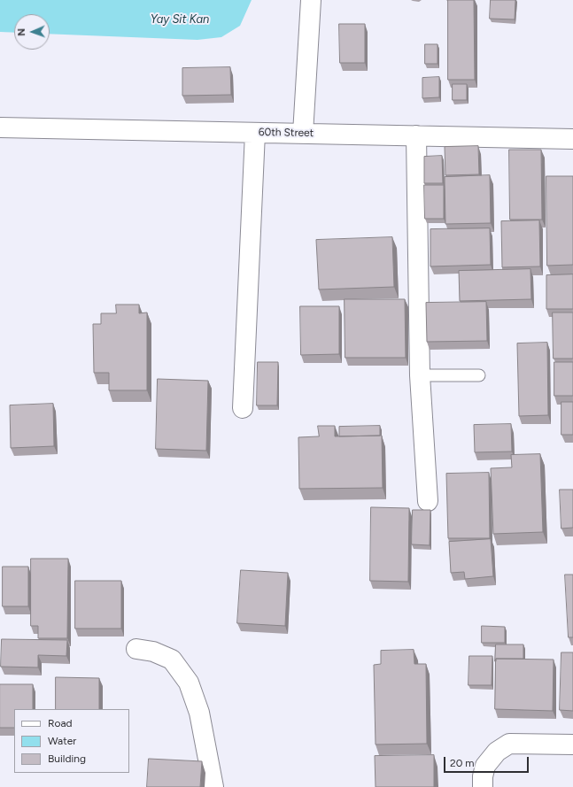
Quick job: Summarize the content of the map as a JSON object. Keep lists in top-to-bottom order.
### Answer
{
  "streets": {
    "street": ["60th Street"]
  },
  "water": ["Yay Sit Kan"],
  "legend": ["Road", "Water", "Building"],
  "scale_bar": "20 m",
  "north": "left"
}
